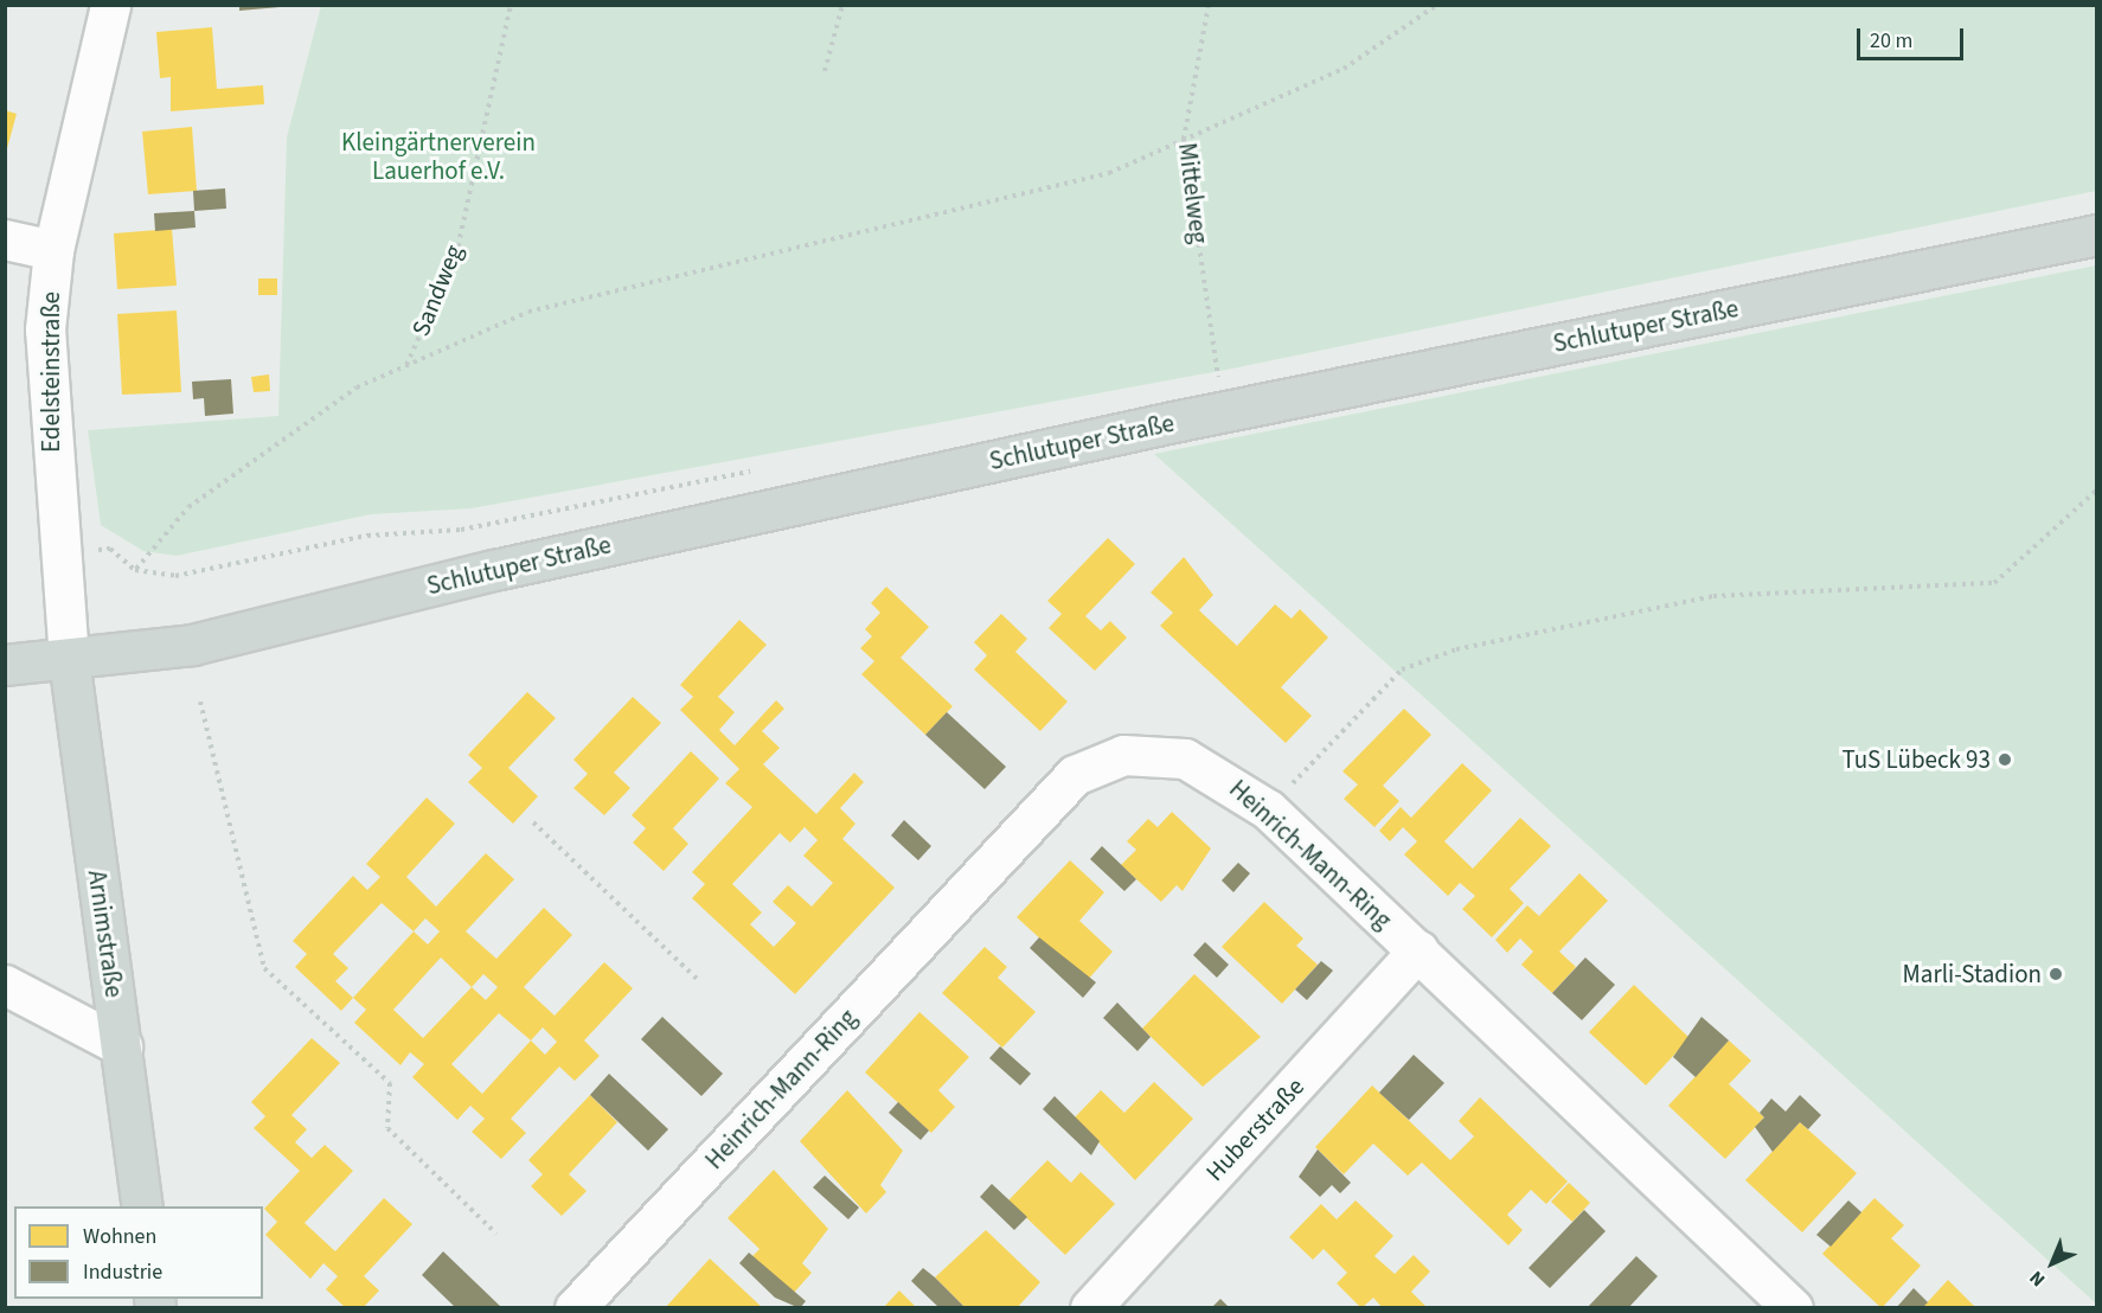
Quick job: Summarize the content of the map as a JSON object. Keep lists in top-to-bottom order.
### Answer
{
  "streets": {
    "main road": ["Schlutuper Straße", "Arnimstraße"],
    "street": ["Edelsteinstraße", "Heinrich-Mann-Ring", "Huberstraße"],
    "path": ["Mittelweg", "Sandweg"]
  },
  "crossings": [
    ["Schlutuper Straße", "Edelsteinstraße"],
    ["Schlutuper Straße", "Arnimstraße"],
    ["Edelsteinstraße", "Arnimstraße"],
    ["Heinrich-Mann-Ring", "Huberstraße"]
  ],
  "parks": ["Kleingärtnerverein Lauerhof e.V."],
  "places": ["TuS Lübeck 93", "Marli-Stadion"],
  "legend": ["Wohnen", "Industrie"],
  "scale_bar": "20 m",
  "north": "bottom left"
}
